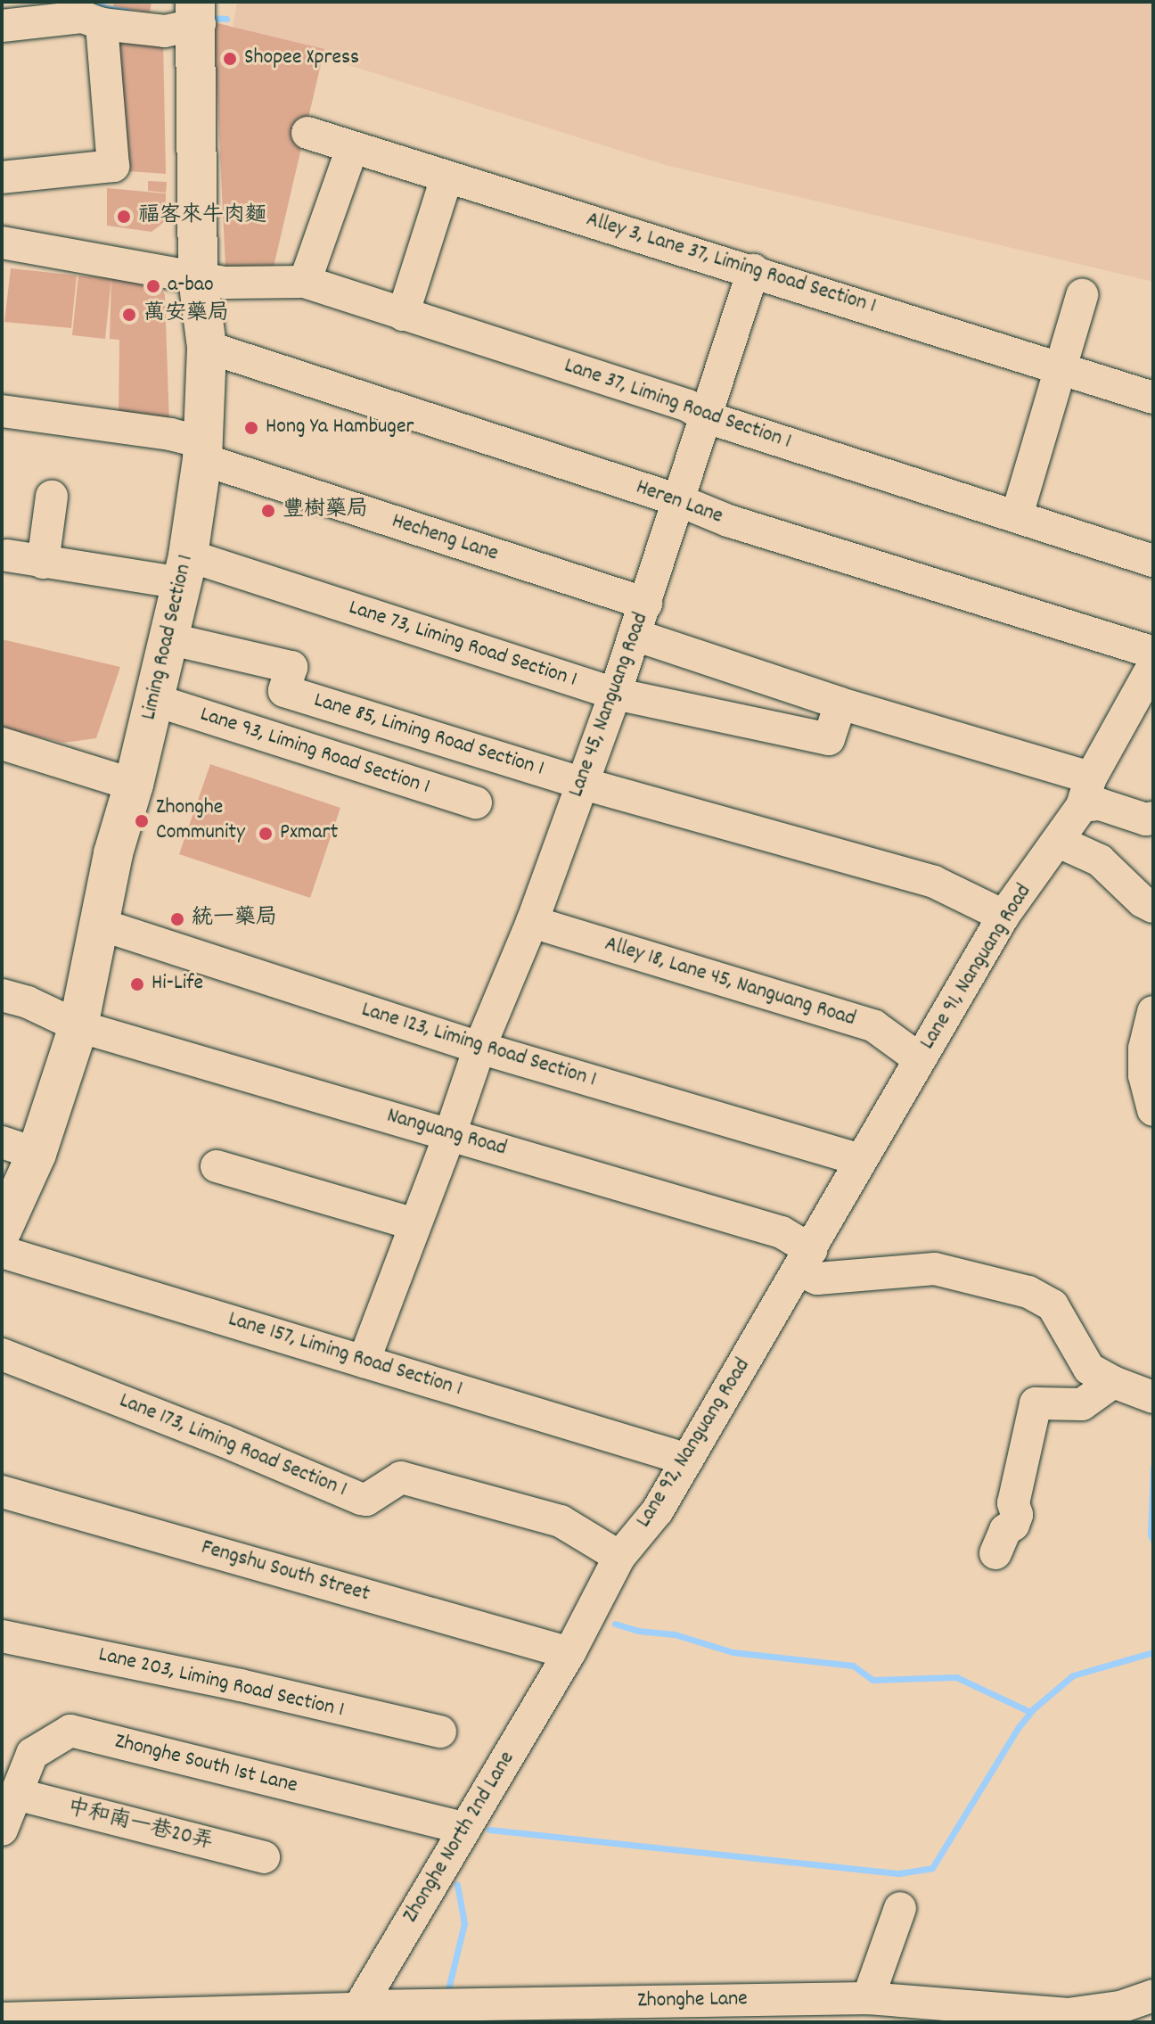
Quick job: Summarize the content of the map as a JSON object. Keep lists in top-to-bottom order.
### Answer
{
  "streets": {
    "main road": ["Liming Road Section 1"],
    "street": [
      "Alley 3, Lane 37, Liming Road Section 1",
      "Lane 37, Liming Road Section 1",
      "Heren Lane",
      "Hecheng Lane",
      "Lane 73, Liming Road Section 1",
      "Lane 45, Nanguang Road",
      "Lane 85, Liming Road Section 1",
      "Lane 93, Liming Road Section 1",
      "Lane 91, Nanguang Road",
      "Alley 18, Lane 45, Nanguang Road",
      "Lane 123, Liming Road Section 1",
      "Nanguang Road",
      "Lane 157, Liming Road Section 1",
      "Lane 92, Nanguang Road",
      "Lane 173, Liming Road Section 1",
      "Fengshu South Street",
      "Lane 203, Liming Road Section 1",
      "Zhonghe South 1st Lane",
      "中和南一巷20弄",
      "Zhonghe North 2nd Lane",
      "Zhonghe Lane"
    ]
  },
  "crossings": [
    ["Alley 3, Lane 37, Liming Road Section 1", "Lane 45, Nanguang Road"],
    ["Lane 37, Liming Road Section 1", "Liming Road Section 1"],
    ["Lane 37, Liming Road Section 1", "Lane 45, Nanguang Road"],
    ["Heren Lane", "Liming Road Section 1"],
    ["Heren Lane", "Lane 45, Nanguang Road"],
    ["Hecheng Lane", "Liming Road Section 1"],
    ["Hecheng Lane", "Lane 45, Nanguang Road"],
    ["Liming Road Section 1", "Lane 73, Liming Road Section 1"],
    ["Liming Road Section 1", "Lane 85, Liming Road Section 1"],
    ["Liming Road Section 1", "Lane 93, Liming Road Section 1"],
    ["Liming Road Section 1", "Lane 123, Liming Road Section 1"],
    ["Liming Road Section 1", "Nanguang Road"],
    ["Lane 73, Liming Road Section 1", "Lane 45, Nanguang Road"],
    ["Lane 45, Nanguang Road", "Lane 85, Liming Road Section 1"],
    ["Lane 45, Nanguang Road", "Alley 18, Lane 45, Nanguang Road"],
    ["Lane 45, Nanguang Road", "Lane 123, Liming Road Section 1"],
    ["Lane 45, Nanguang Road", "Nanguang Road"],
    ["Lane 45, Nanguang Road", "Lane 157, Liming Road Section 1"],
    ["Lane 85, Liming Road Section 1", "Lane 91, Nanguang Road"],
    ["Lane 91, Nanguang Road", "Alley 18, Lane 45, Nanguang Road"],
    ["Lane 91, Nanguang Road", "Lane 123, Liming Road Section 1"],
    ["Lane 91, Nanguang Road", "Nanguang Road"],
    ["Lane 91, Nanguang Road", "Lane 92, Nanguang Road"],
    ["Nanguang Road", "Lane 92, Nanguang Road"],
    ["Lane 157, Liming Road Section 1", "Lane 92, Nanguang Road"],
    ["Lane 92, Nanguang Road", "Lane 173, Liming Road Section 1"],
    ["Lane 92, Nanguang Road", "Fengshu South Street"],
    ["Lane 92, Nanguang Road", "Zhonghe North 2nd Lane"],
    ["Fengshu South Street", "Zhonghe North 2nd Lane"],
    ["Zhonghe South 1st Lane", "中和南一巷20弄"],
    ["Zhonghe South 1st Lane", "Zhonghe North 2nd Lane"],
    ["Zhonghe North 2nd Lane", "Zhonghe Lane"]
  ],
  "places": [
    "Shopee Xpress",
    "福客來牛肉麵",
    "a-bao",
    "萬安藥局",
    "Hong Ya Hambuger",
    "豐樹藥局",
    "Zhonghe Community",
    "Pxmart",
    "統一藥局",
    "Hi-Life"
  ]
}
